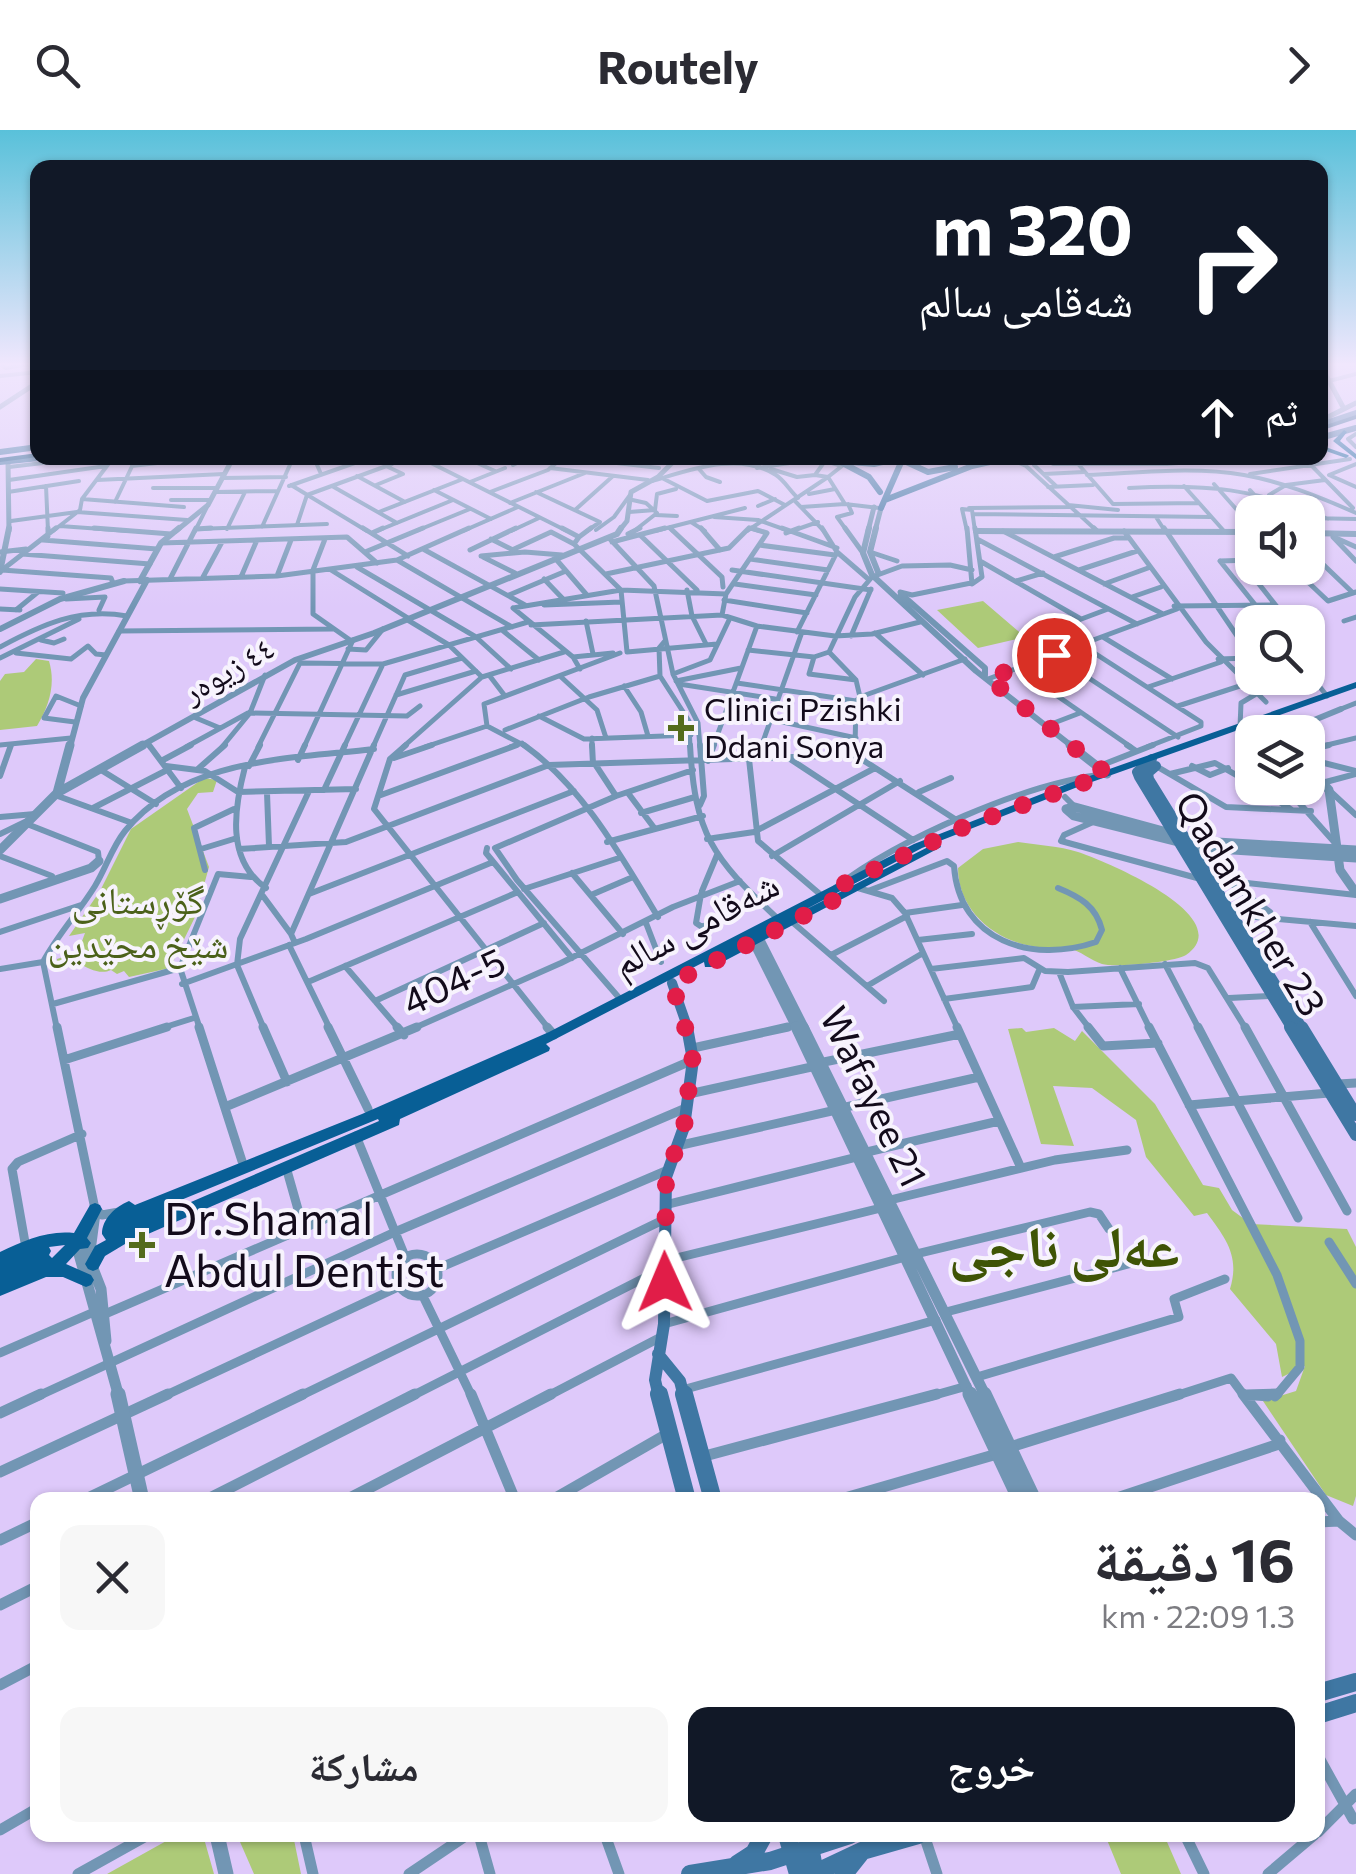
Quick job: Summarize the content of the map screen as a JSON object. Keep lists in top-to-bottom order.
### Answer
{
  "streets": {
    "main road": ["Qadamkher 23", "شەقامی سالم"],
    "street": ["٤٤ زیوەر", "404-5", "Wafayee 21"]
  },
  "crossings": [
    ["Qadamkher 23", "شەقامی سالم"],
    ["شەقامی سالم", "Wafayee 21"]
  ],
  "districts": ["عەلی ناجی"],
  "parks": ["گۆڕستانی شێخ محێدین"],
  "places": {
    "health": ["Clinici Pzishki Ddani Sonya", "Dr.Shamal Abdul Dentist"]
  },
  "page": {
    "header": "Routely",
    "turn": ["320 m", "شەقامی سالم"],
    "then": "ثم",
    "heading": ["16 دقيقة", "1.3 km · 22:09"],
    "buttons": ["خروج", "مشاركة"]
  }
}
